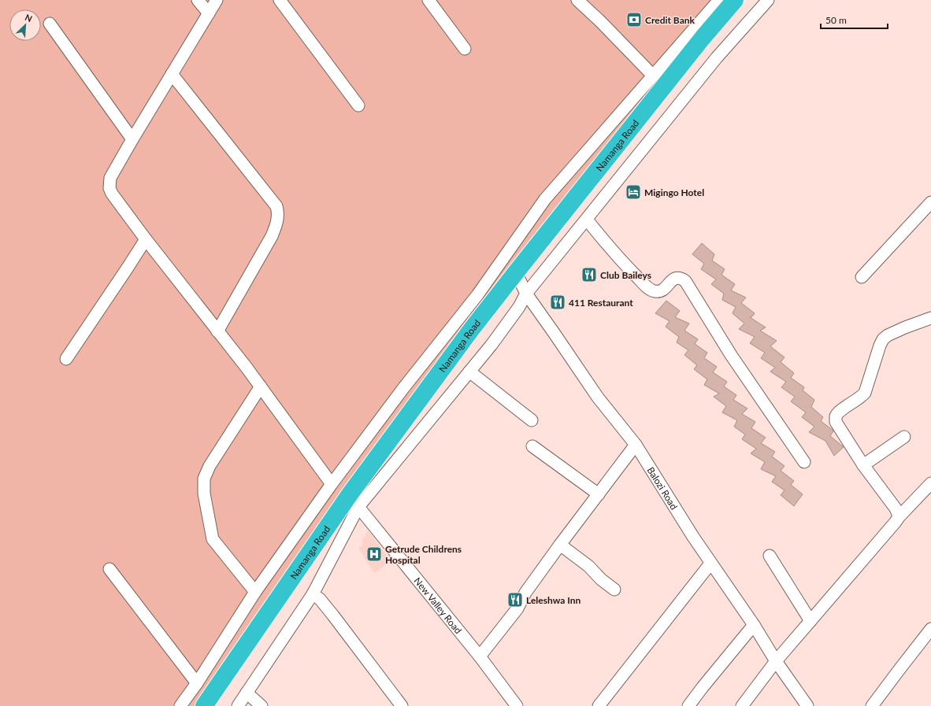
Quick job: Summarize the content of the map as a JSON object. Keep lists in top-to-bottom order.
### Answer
{
  "streets": {
    "highway": ["Namanga Road"],
    "street": ["Balozi Road", "New Valley Road"]
  },
  "crossings": [
    ["Namanga Road", "Balozi Road"]
  ],
  "places": {
    "bank": ["Credit Bank"],
    "hotel": ["Migingo Hotel"],
    "restaurant": ["Club Baileys", "411 Restaurant", "Leleshwa Inn"],
    "hospital": ["Getrude Childrens Hospital"]
  },
  "scale_bar": "50 m",
  "north": "top right"
}
